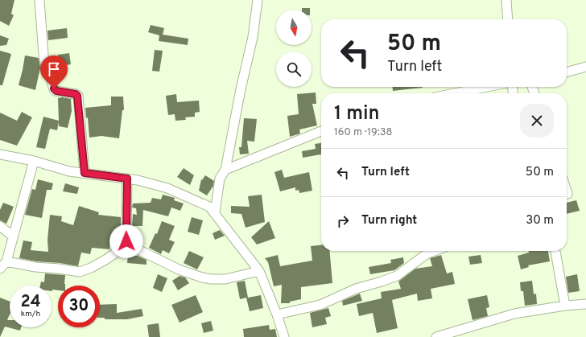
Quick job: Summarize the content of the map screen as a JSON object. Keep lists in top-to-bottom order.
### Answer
{
  "north": "bottom",
  "page": {
    "turn": ["50 m", "Turn left"],
    "heading": ["1 min", "160 m · 19:38"],
    "list": [
      {
        "name": "Turn left",
        "value": "50 m"
      },
      {
        "name": "Turn right",
        "value": "30 m"
      }
    ],
    "speed": "24 km/h",
    "limit": "30"
  }
}
